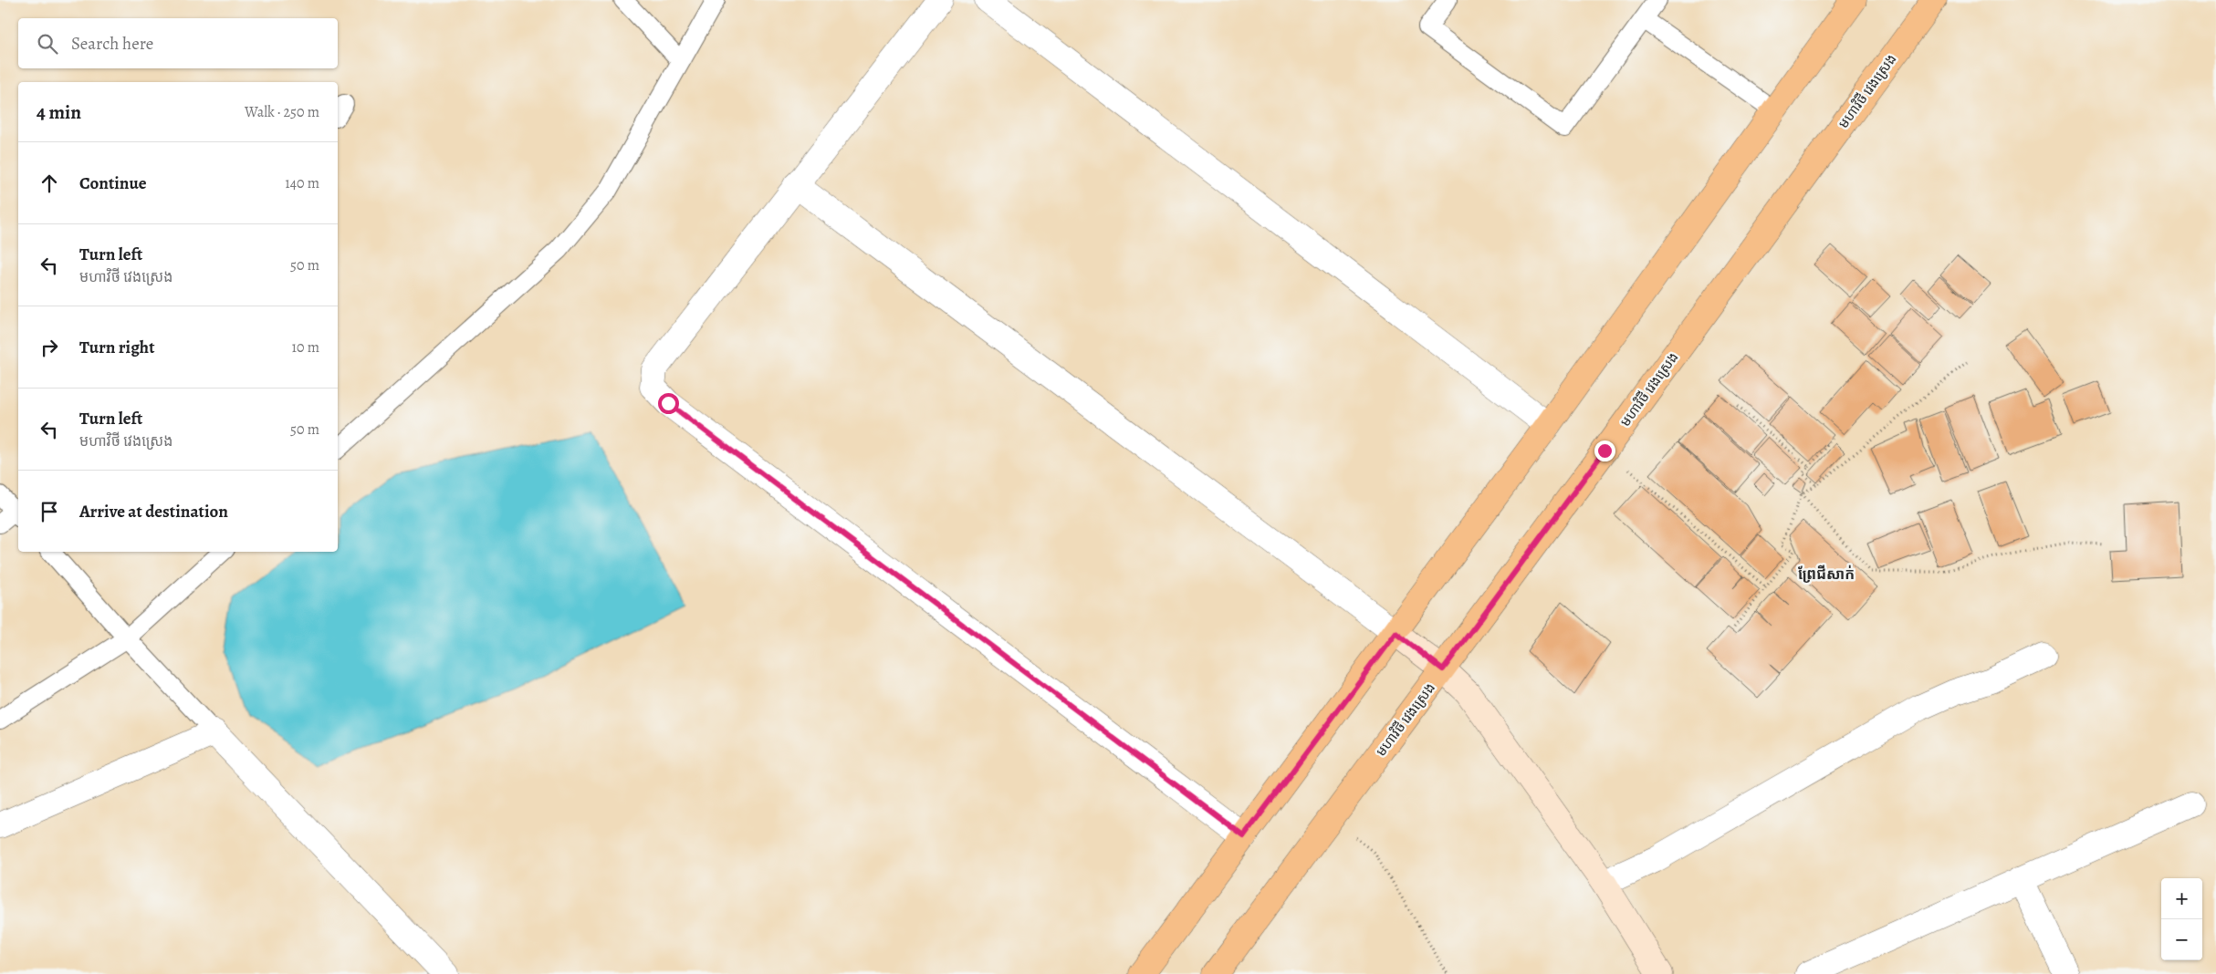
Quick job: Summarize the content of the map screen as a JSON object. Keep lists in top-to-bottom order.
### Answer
{
  "streets": {
    "main road": ["មហាវិថី វេងស្រេង"]
  },
  "districts": ["ព្រែជីសាក់"],
  "page": {
    "search": "Search here",
    "heading": ["4 min", "Walk · 250 m"],
    "list": [
      ["Continue", "140 m"],
      ["Turn left", "មហាវិថី វេងស្រេង", "50 m"],
      ["Turn right", "10 m"],
      ["Turn left", "មហាវិថី វេងស្រេង", "50 m"],
      "Arrive at destination"
    ],
    "map_buttons": ["+", "−"]
  }
}
